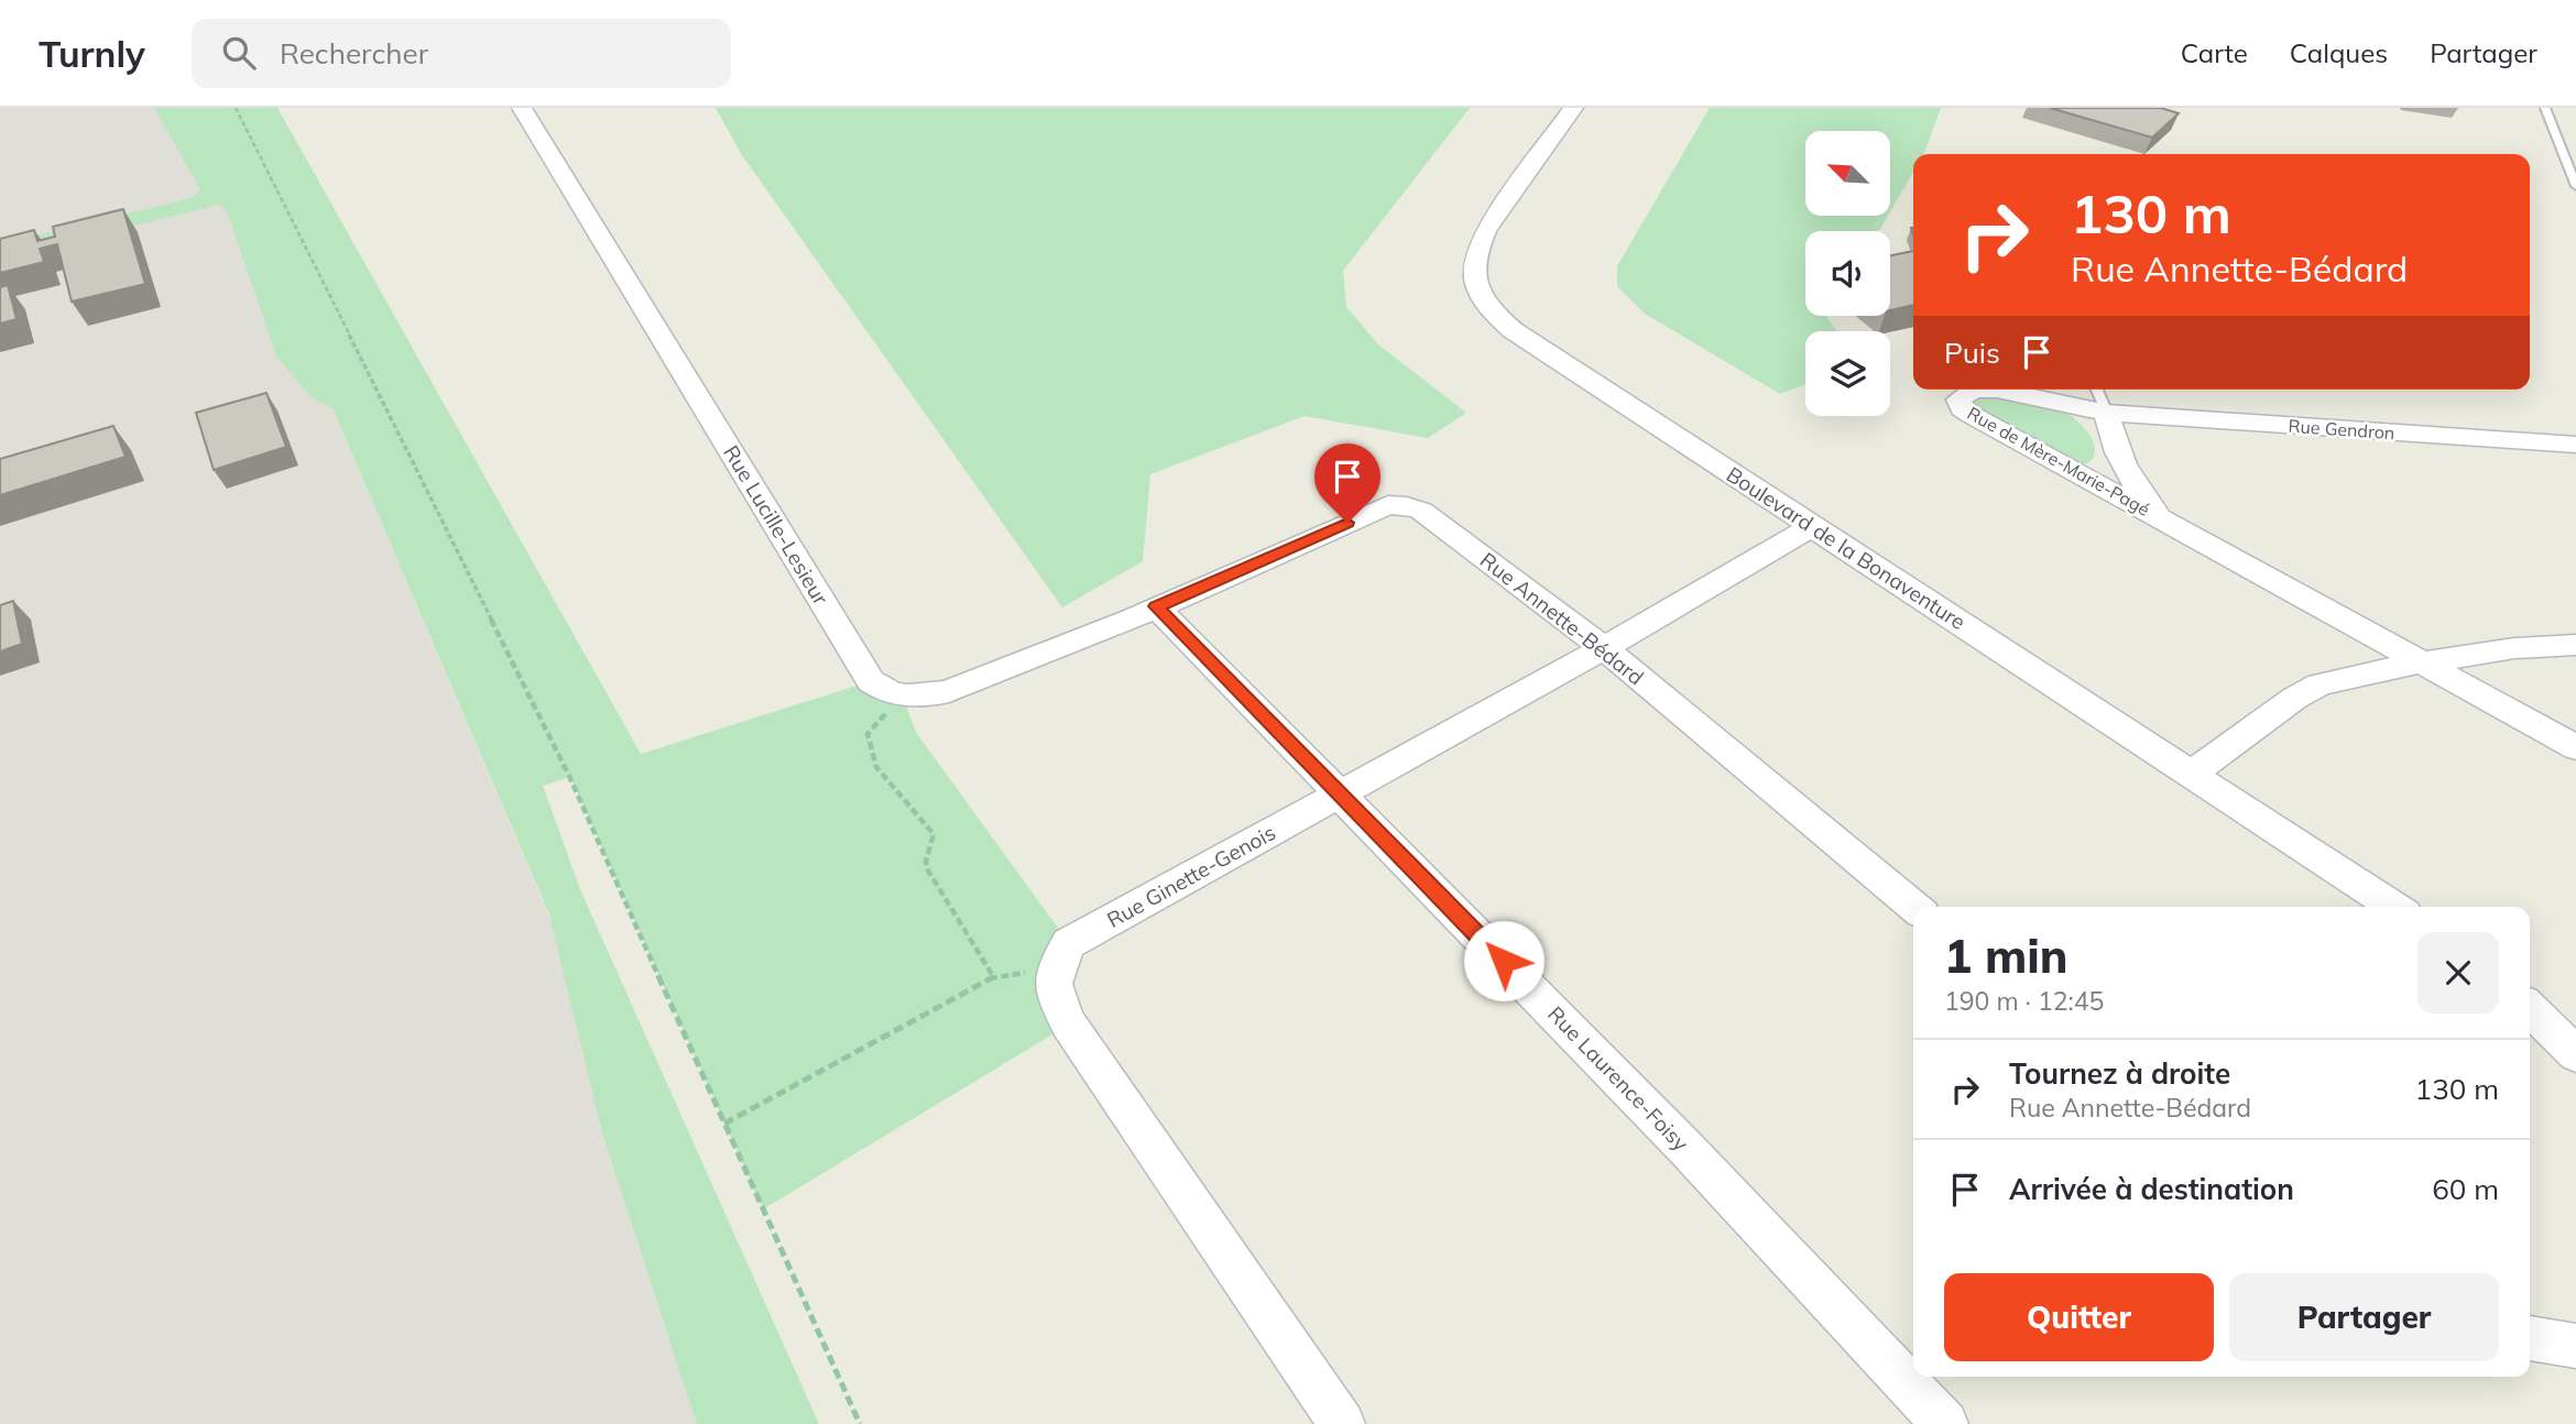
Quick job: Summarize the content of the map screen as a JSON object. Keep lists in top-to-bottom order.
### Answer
{
  "streets": {
    "street": [
      "Rue Gendron",
      "Rue de Mère-Marie-Pagé",
      "Rue Lucille-Lesieur",
      "Boulevard de la Bonaventure",
      "Rue Annette-Bédard",
      "Rue Ginette-Genois",
      "Rue Laurence-Foisy"
    ]
  },
  "crossings": [
    ["Rue Gendron", "Rue de Mère-Marie-Pagé"],
    ["Boulevard de la Bonaventure", "Rue Ginette-Genois"],
    ["Rue Annette-Bédard", "Rue Ginette-Genois"],
    ["Rue Annette-Bédard", "Rue Laurence-Foisy"],
    ["Rue Ginette-Genois", "Rue Laurence-Foisy"]
  ],
  "north": "top left",
  "page": {
    "header": "Turnly",
    "search": "Rechercher",
    "nav": ["Carte", "Calques", "Partager"],
    "turn": ["130 m", "Rue Annette-Bédard"],
    "then": "Puis",
    "heading": ["1 min", "190 m · 12:45"],
    "list": [
      {
        "name": "Tournez à droite",
        "note": "Rue Annette-Bédard",
        "value": "130 m"
      },
      {
        "name": "Arrivée à destination",
        "value": "60 m"
      }
    ],
    "buttons": ["Quitter", "Partager"]
  }
}
